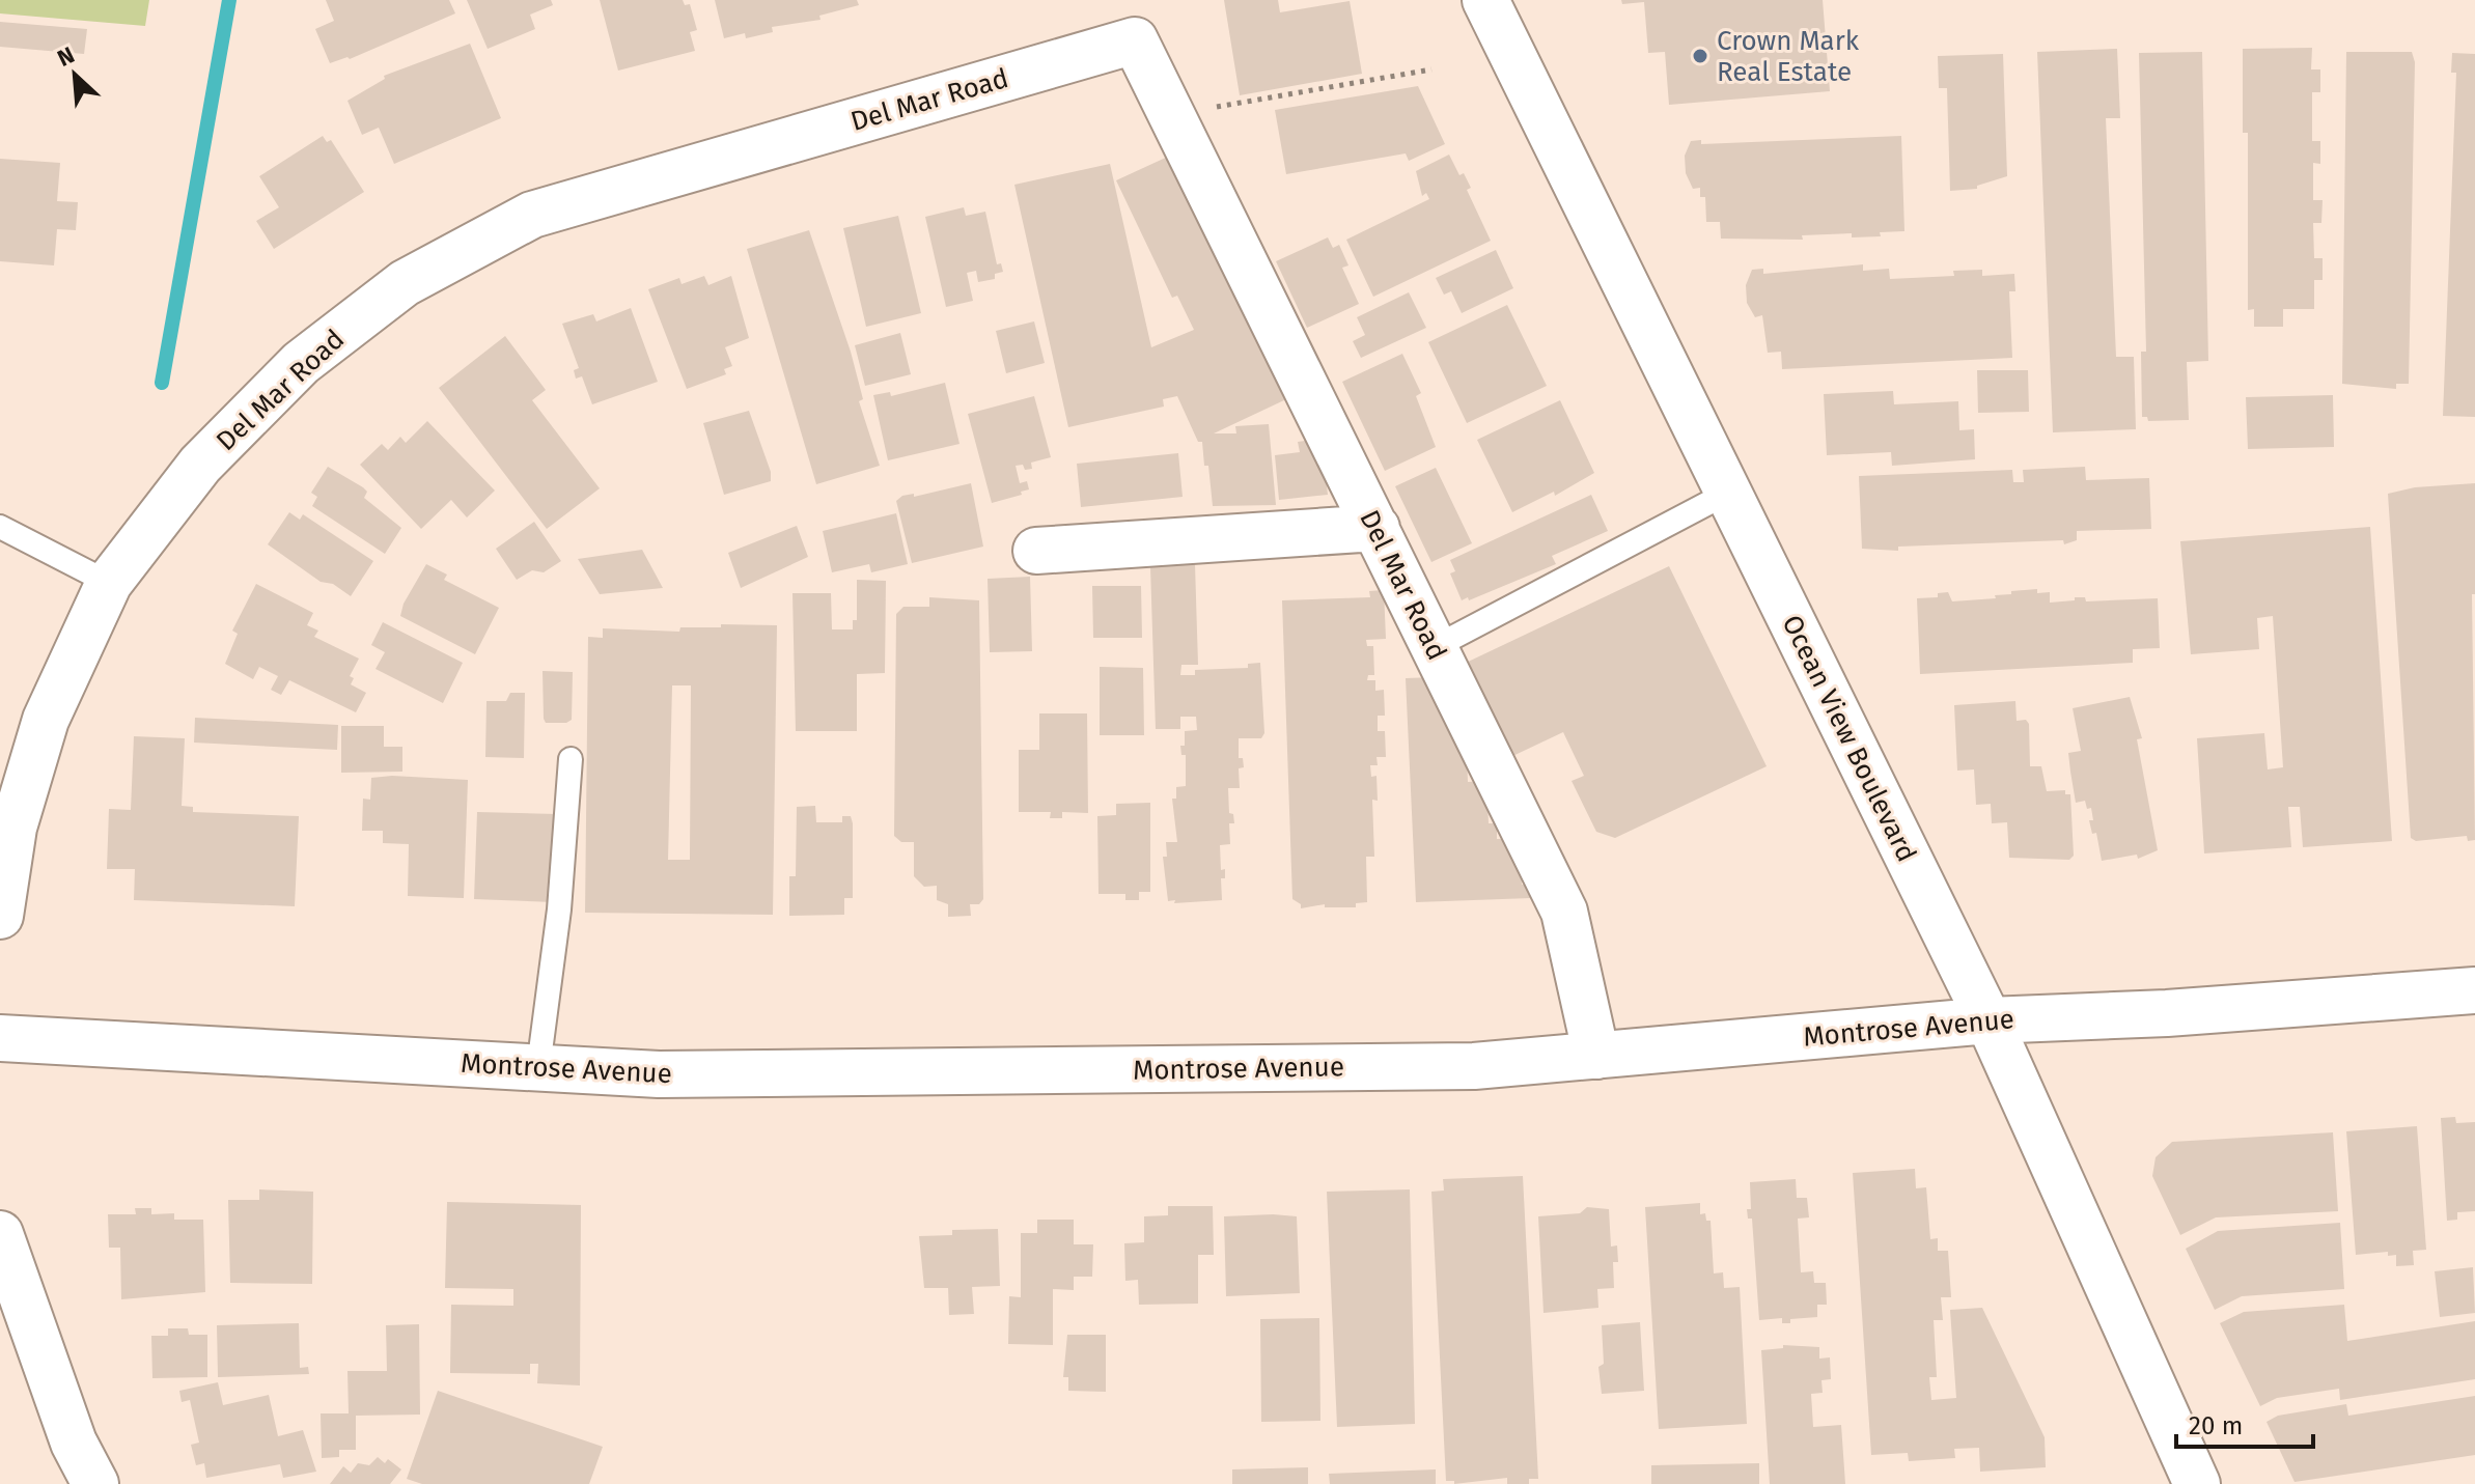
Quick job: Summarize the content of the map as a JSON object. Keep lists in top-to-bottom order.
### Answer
{
  "streets": {
    "street": ["Del Mar Road", "Ocean View Boulevard", "Montrose Avenue"]
  },
  "crossings": [
    ["Del Mar Road", "Montrose Avenue"],
    ["Ocean View Boulevard", "Montrose Avenue"]
  ],
  "places": ["Crown Mark Real Estate"],
  "scale_bar": "20 m",
  "north": "top left"
}
